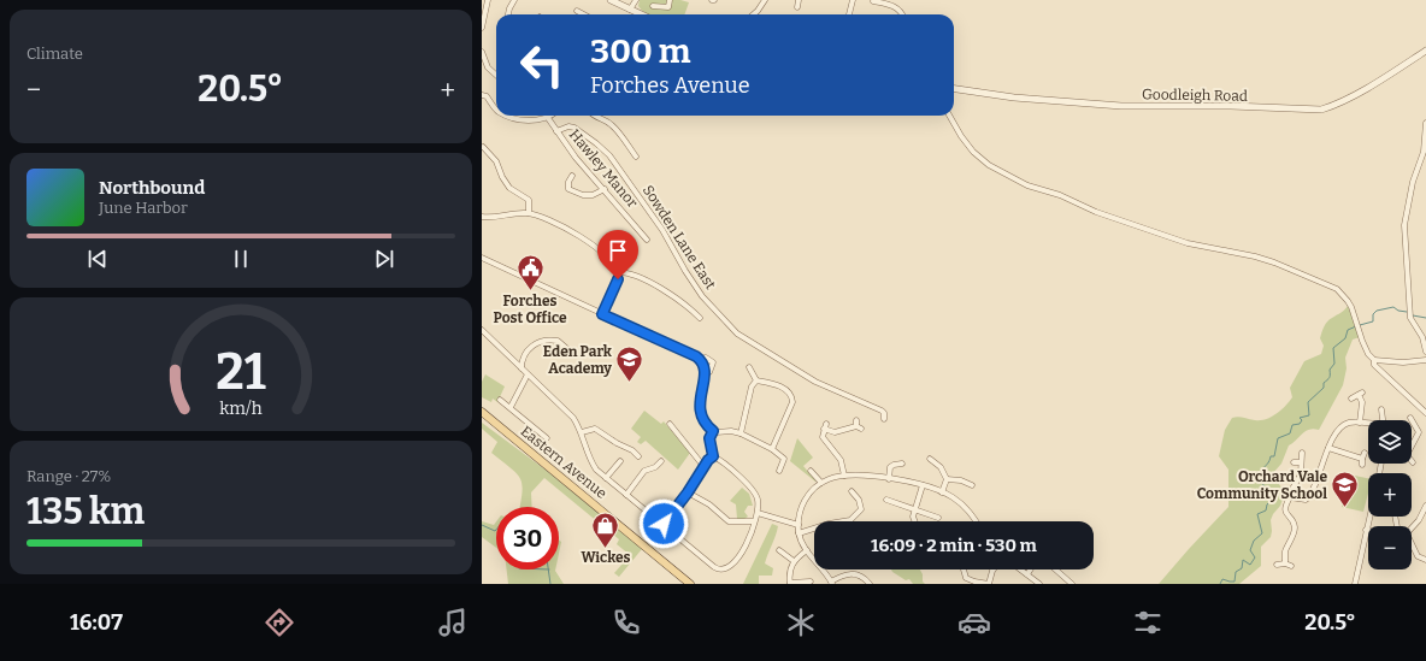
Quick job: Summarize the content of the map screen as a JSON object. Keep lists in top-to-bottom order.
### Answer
{
  "streets": {
    "main road": ["Eastern Avenue"],
    "street": ["Goodleigh Road", "Hawley Manor", "Sowden Lane East"]
  },
  "crossings": [
    ["Hawley Manor", "Sowden Lane East"]
  ],
  "places": {
    "public building": ["Forches Post Office"],
    "school or university": ["Eden Park Academy", "Orchard Vale Community School"],
    "shop": ["Wickes"]
  },
  "page": {
    "tile": [
      "Climate",
      ["Range · 27%", "135 km"]
    ],
    "turn": ["300 m", "Forches Avenue"],
    "heat": ["−", "20.5°", "+"],
    "song": ["Northbound", "June Harbor"],
    "map_buttons": ["+", "−"],
    "limit": "30",
    "trip": "16:09 · 2 min · 530 m",
    "tabs": ["16:07", "20.5°"],
    "gauge": ["21", "km/h"]
  }
}
